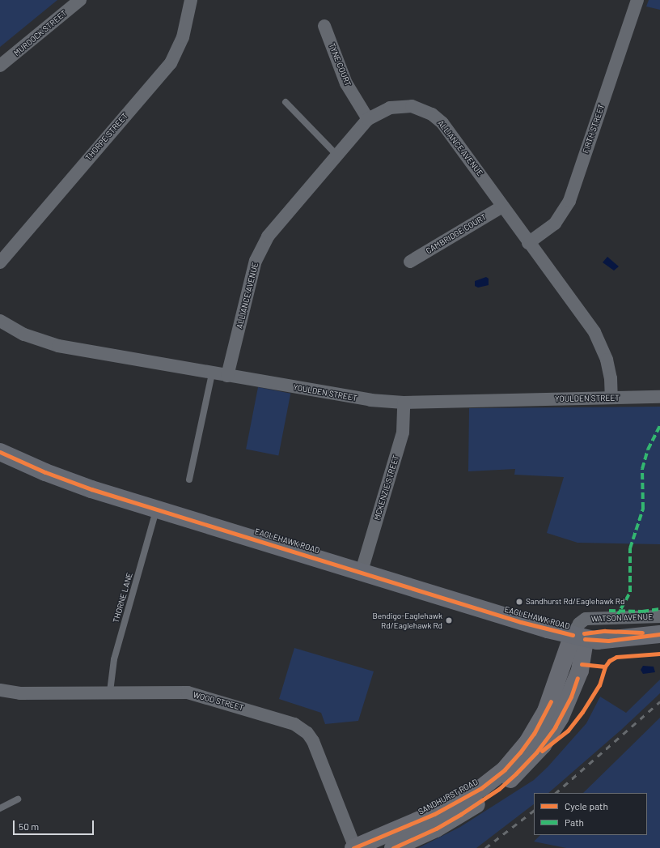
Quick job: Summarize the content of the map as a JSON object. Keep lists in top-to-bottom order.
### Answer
{
  "streets": {
    "main road": ["EAGLEHAWK ROAD", "SANDHURST ROAD"],
    "street": [
      "MURDOCK STREET",
      "TYNE COURT",
      "FIRTH STREET",
      "THORPE STREET",
      "ALLIANCE AVENUE",
      "CAMBRIDGE COURT",
      "YOULDEN STREET",
      "MCKENZIE STREET",
      "WATSON AVENUE",
      "WOOD STREET"
    ],
    "lane": ["THORNE LANE"]
  },
  "crossings": [
    ["TYNE COURT", "ALLIANCE AVENUE"],
    ["FIRTH STREET", "ALLIANCE AVENUE"],
    ["ALLIANCE AVENUE", "CAMBRIDGE COURT"],
    ["ALLIANCE AVENUE", "YOULDEN STREET"],
    ["YOULDEN STREET", "MCKENZIE STREET"],
    ["MCKENZIE STREET", "EAGLEHAWK ROAD"],
    ["EAGLEHAWK ROAD", "THORNE LANE"],
    ["EAGLEHAWK ROAD", "WATSON AVENUE"],
    ["EAGLEHAWK ROAD", "SANDHURST ROAD"],
    ["THORNE LANE", "WOOD STREET"],
    ["WATSON AVENUE", "SANDHURST ROAD"],
    ["WOOD STREET", "SANDHURST ROAD"]
  ],
  "places": ["Sandhurst Rd/Eaglehawk Rd", "Bendigo-Eaglehawk Rd/Eaglehawk Rd"],
  "legend": ["Cycle path", "Path"],
  "scale_bar": "50 m"
}
